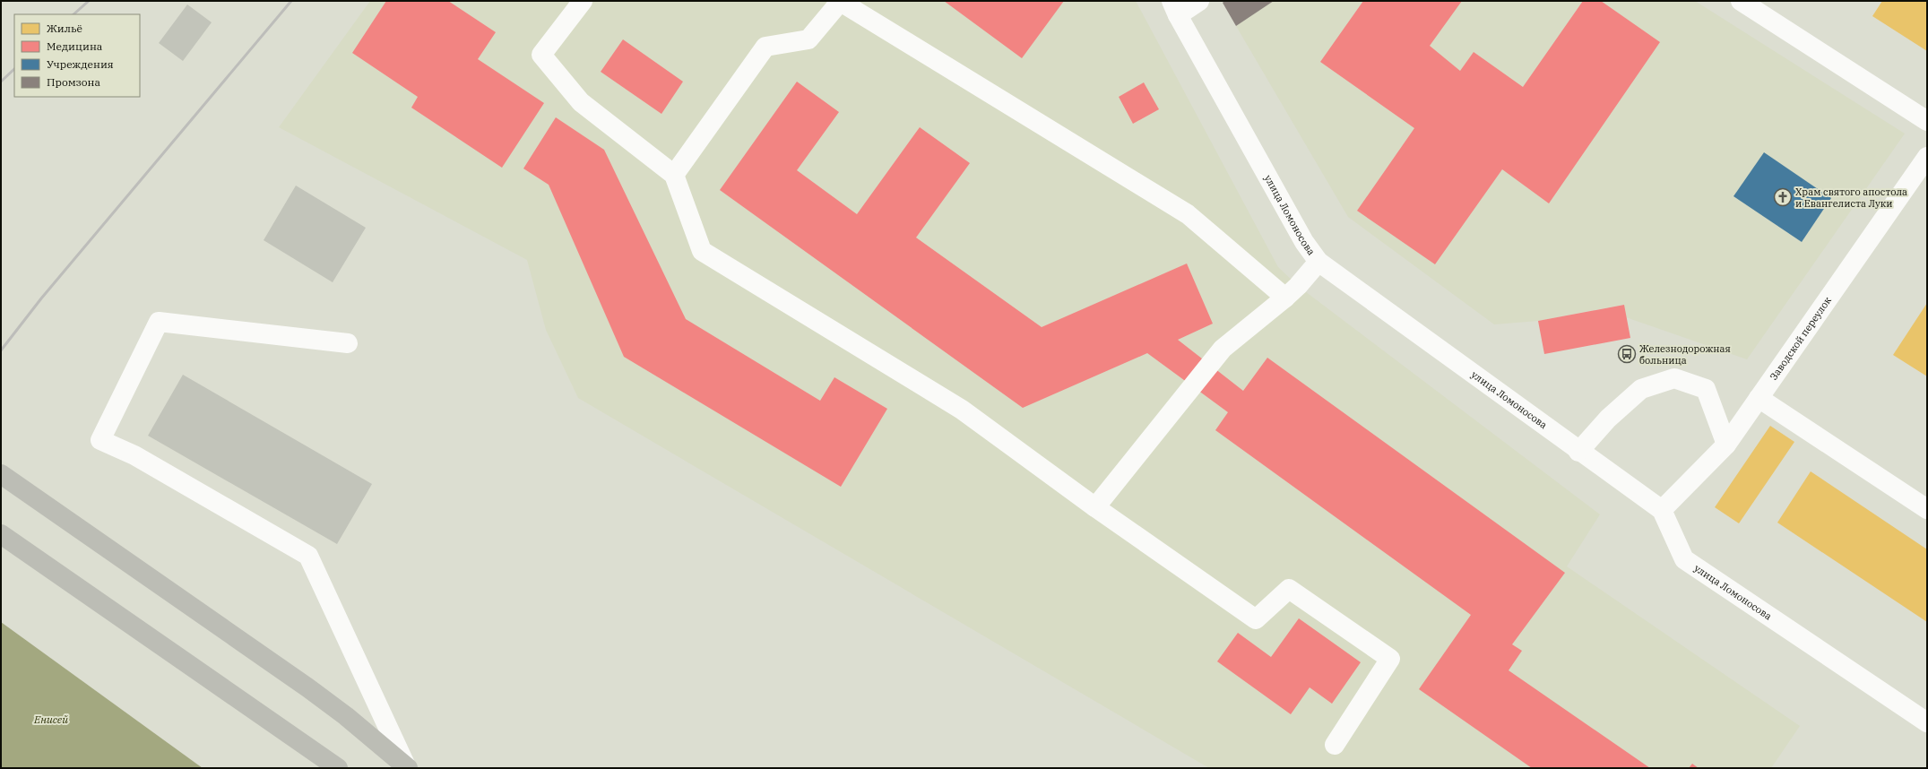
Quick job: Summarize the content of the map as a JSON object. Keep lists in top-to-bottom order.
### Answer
{
  "streets": {
    "street": ["улица Ломоносова", "Заводской переулок"]
  },
  "crossings": [
    ["улица Ломоносова", "Заводской переулок"]
  ],
  "water": ["Енисей"],
  "places": {
    "church": ["Храм святого апостола и Евангелиста Луки"],
    "bus stop": ["Железнодорожная больница"]
  },
  "legend": [
    "Жильё",
    "Медицина",
    "Учреждения",
    "Промзона"
  ]
}
